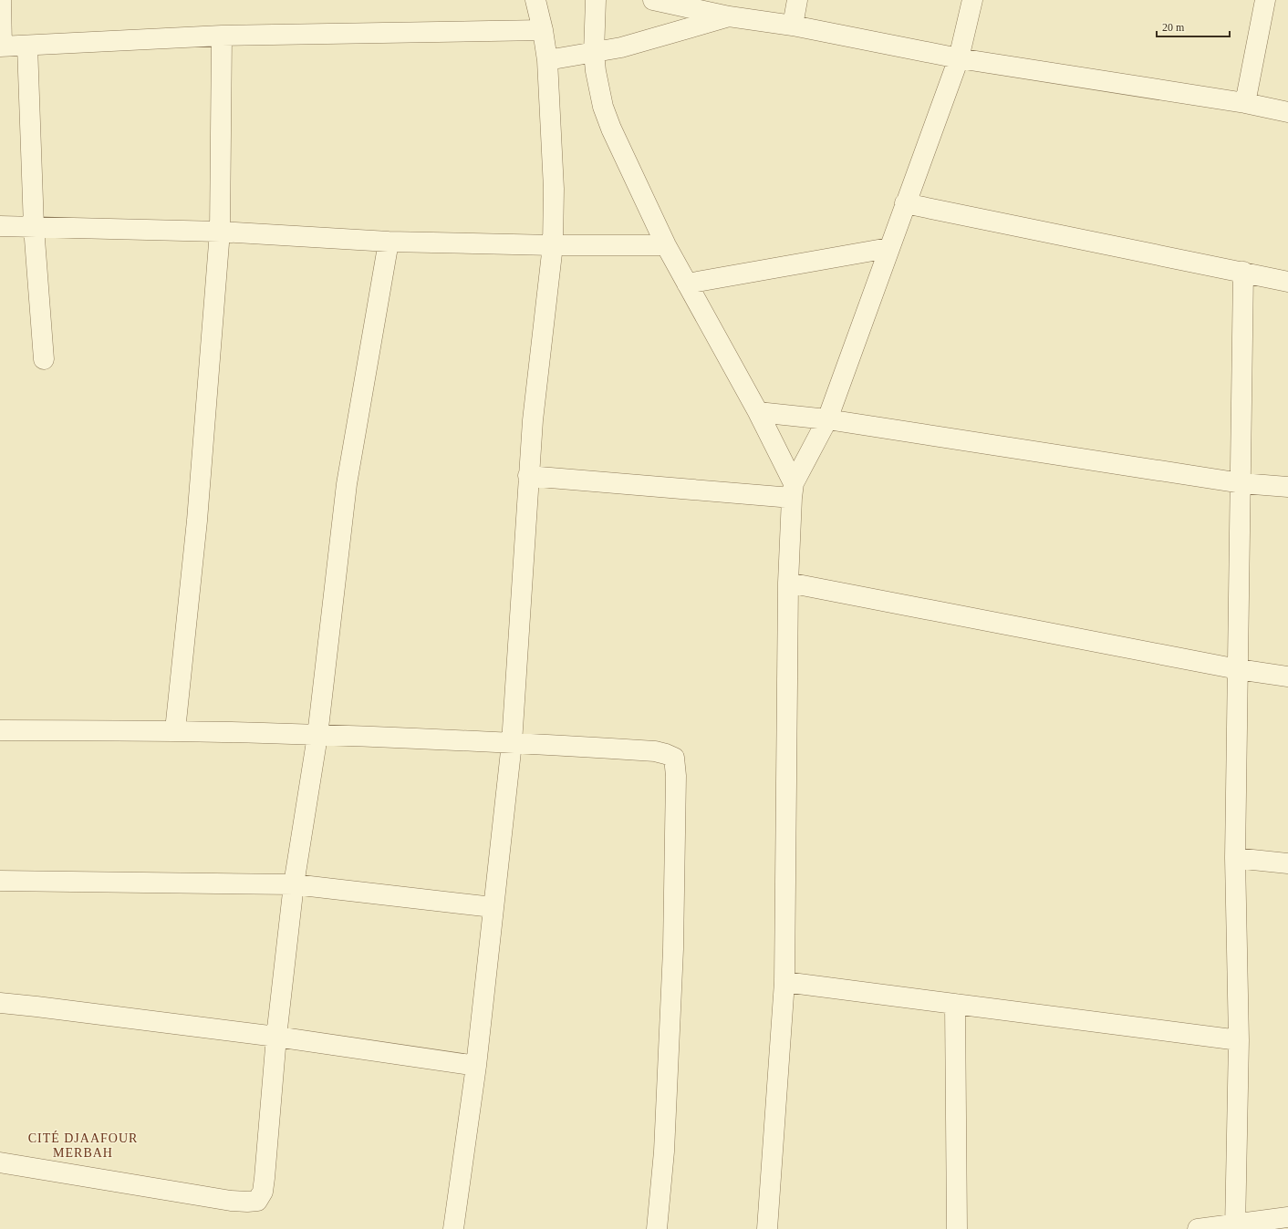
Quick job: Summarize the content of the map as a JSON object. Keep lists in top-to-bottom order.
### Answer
{
  "districts": ["CITÉ DJAAFOUR MERBAH"],
  "scale_bar": "20 m"
}
